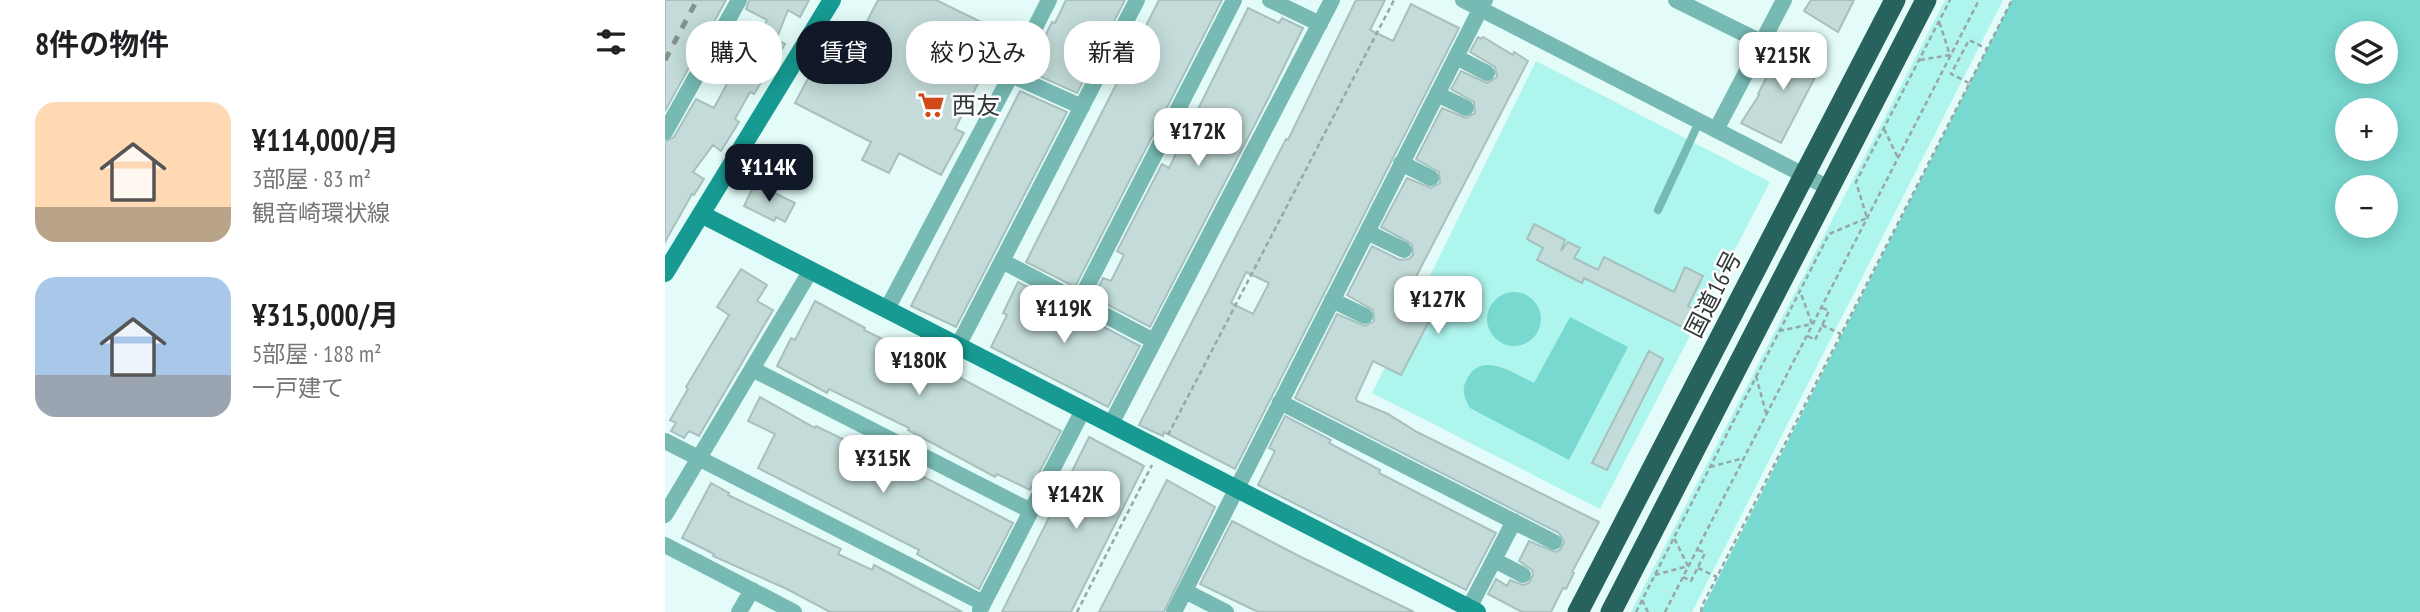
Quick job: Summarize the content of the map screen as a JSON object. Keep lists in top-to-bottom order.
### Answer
{
  "streets": {
    "highway": ["国道16号"]
  },
  "places": {
    "supermarket": ["西友"]
  },
  "page": {
    "heading": "8件の物件",
    "map_buttons": ["+", "−"],
    "chip": [
      "購入",
      "賃貸",
      "絞り込み",
      "新着"
    ],
    "price": [
      "¥215K",
      "¥172K",
      "¥114K",
      "¥127K",
      "¥119K",
      "¥180K",
      "¥315K",
      "¥142K"
    ],
    "list": [
      {
        "name": "¥114,000/月",
        "note": "3部屋 · 83 m² · 観音崎環状線"
      },
      {
        "name": "¥315,000/月",
        "note": "5部屋 · 188 m² · 一戸建て"
      }
    ]
  }
}
